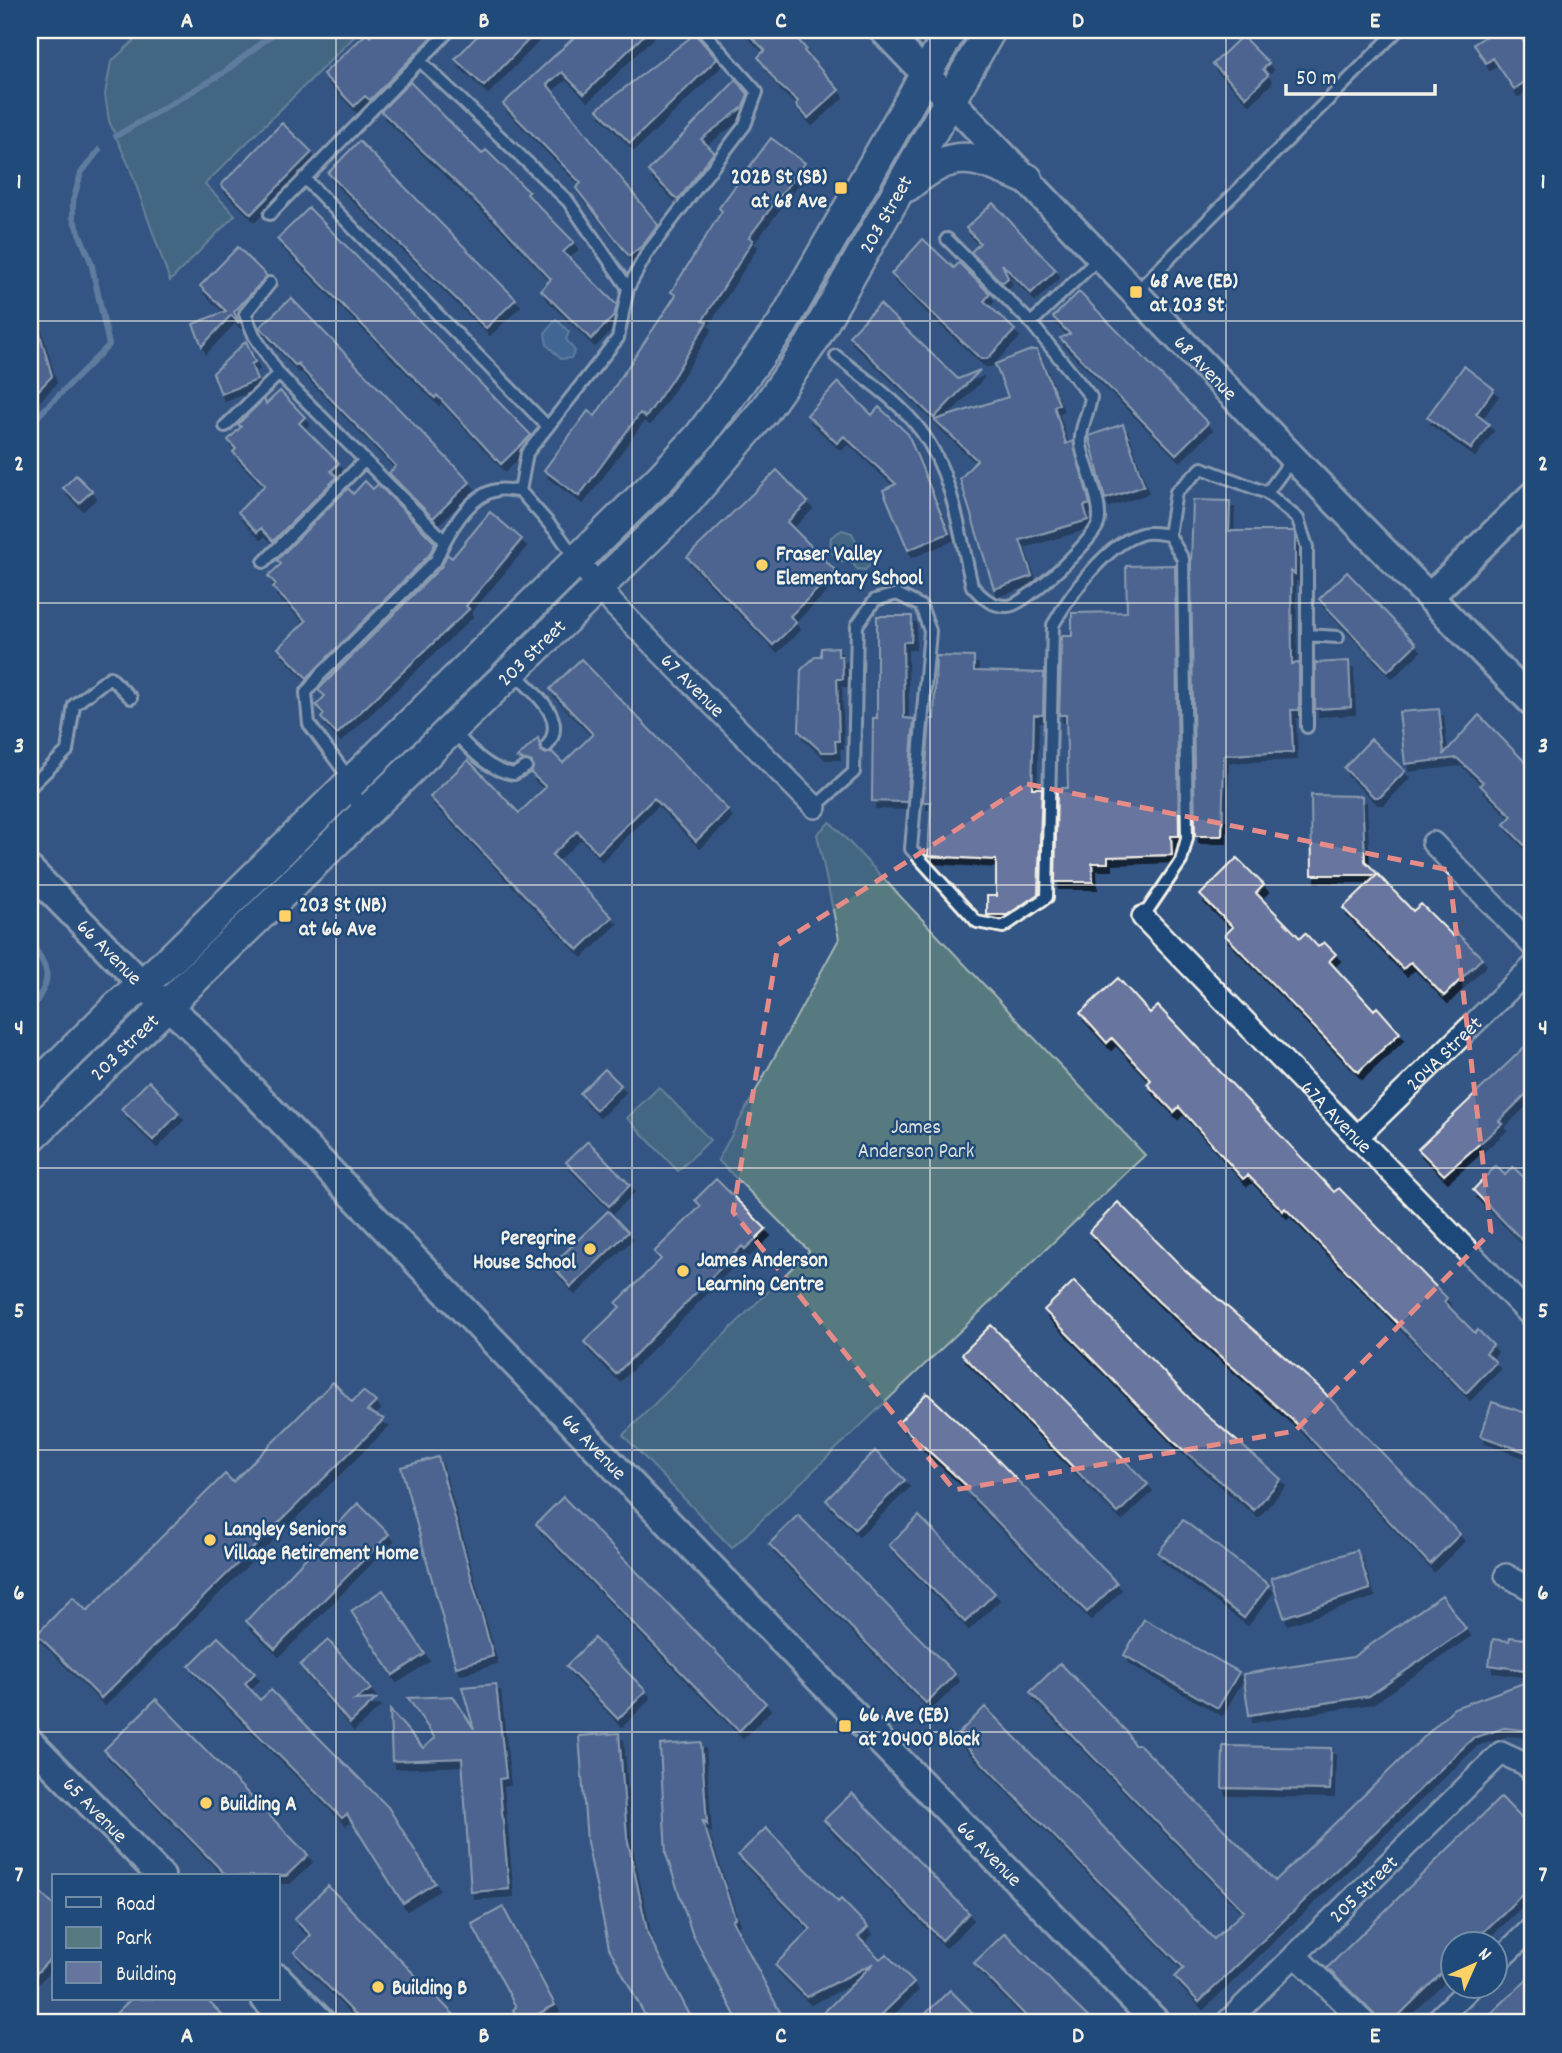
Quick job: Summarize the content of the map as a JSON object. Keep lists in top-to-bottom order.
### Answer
{
  "streets": {
    "main road": ["203 Street"],
    "street": [
      "68 Avenue",
      "67 Avenue",
      "66 Avenue",
      "204A Street",
      "67A Avenue",
      "65 Avenue",
      "205 Street"
    ]
  },
  "crossings": [
    ["203 Street", "68 Avenue"],
    ["203 Street", "67 Avenue"],
    ["203 Street", "66 Avenue"],
    ["204A Street", "67A Avenue"]
  ],
  "parks": ["James Anderson Park"],
  "places": {
    "transit": [
      "202B St (SB) at 68 Ave",
      "68 Ave (EB) at 203 St",
      "203 St (NB) at 66 Ave",
      "66 Ave (EB) at 20400 Block"
    ],
    "other": [
      "Fraser Valley Elementary School",
      "Peregrine House School",
      "James Anderson Learning Centre",
      "Langley Seniors Village Retirement Home",
      "Building A",
      "Building B"
    ]
  },
  "legend": ["Road", "Park", "Building"],
  "scale_bar": "50 m",
  "north": "top right",
  "grid": {
    "columns": [
      "A",
      "B",
      "C",
      "D",
      "E"
    ],
    "rows": [
      "1",
      "2",
      "3",
      "4",
      "5",
      "6",
      "7"
    ]
  }
}
